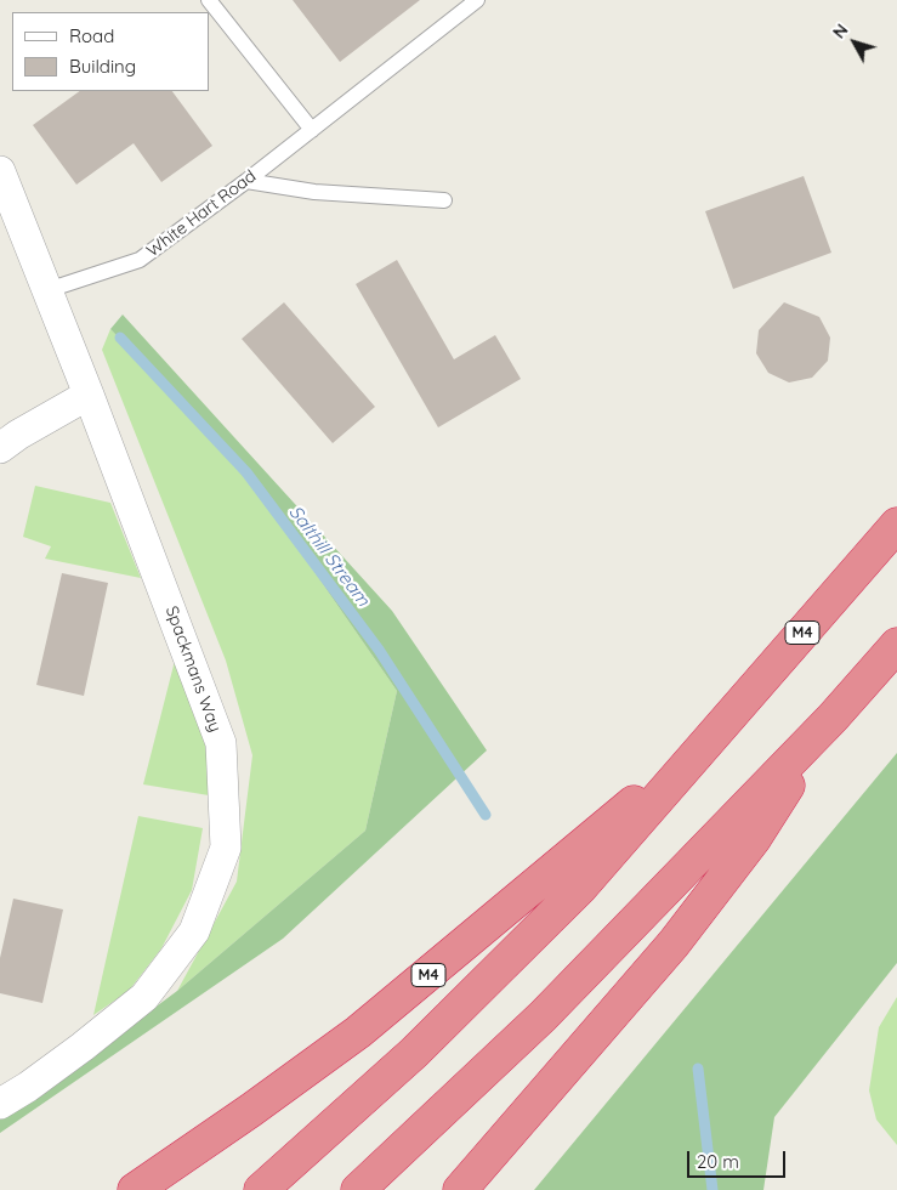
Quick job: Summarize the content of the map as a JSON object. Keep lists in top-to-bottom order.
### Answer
{
  "streets": {
    "highway": ["M4"],
    "street": ["Spackmans Way"],
    "lane": ["White Hart Road"]
  },
  "crossings": [
    ["White Hart Road", "Spackmans Way"]
  ],
  "water": ["Salthill Stream"],
  "legend": ["Road", "Building"],
  "scale_bar": "20 m",
  "north": "top left"
}
